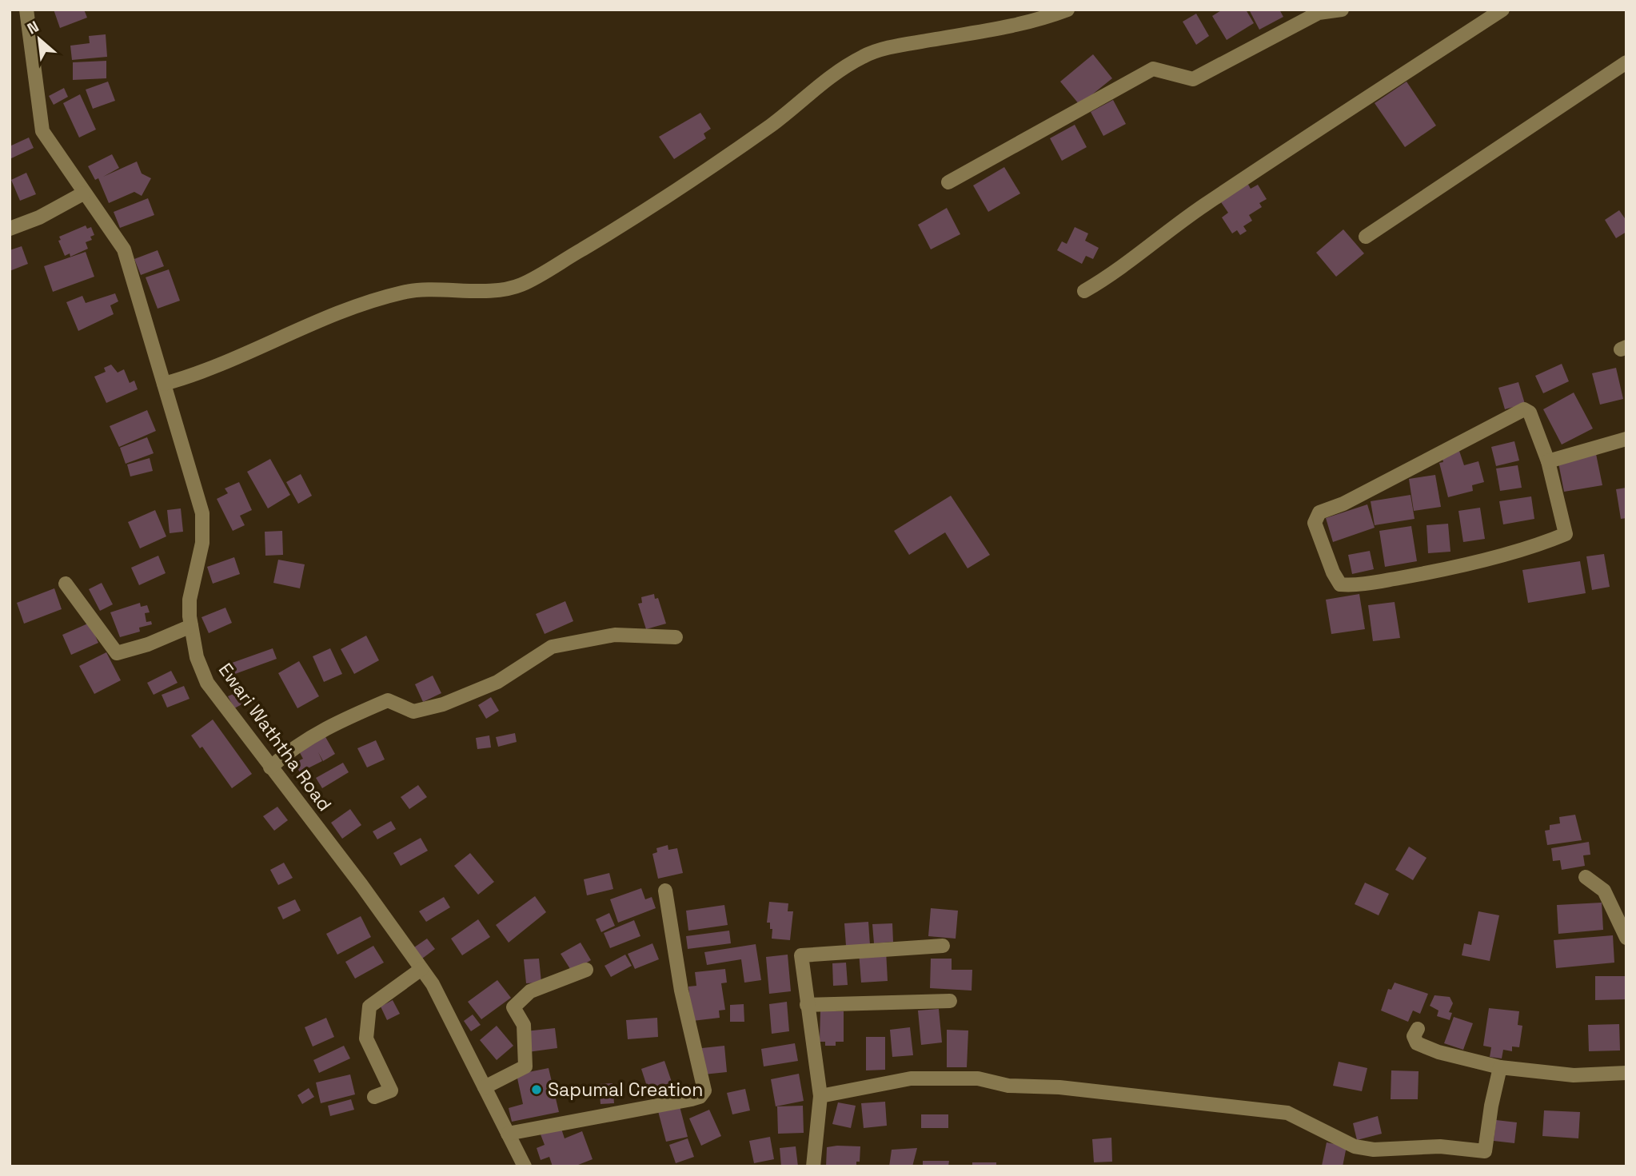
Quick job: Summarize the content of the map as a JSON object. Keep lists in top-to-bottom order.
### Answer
{
  "streets": {
    "street": ["Ewari Waththa Road"]
  },
  "places": ["Sapumal Creation"],
  "north": "top left"
}
